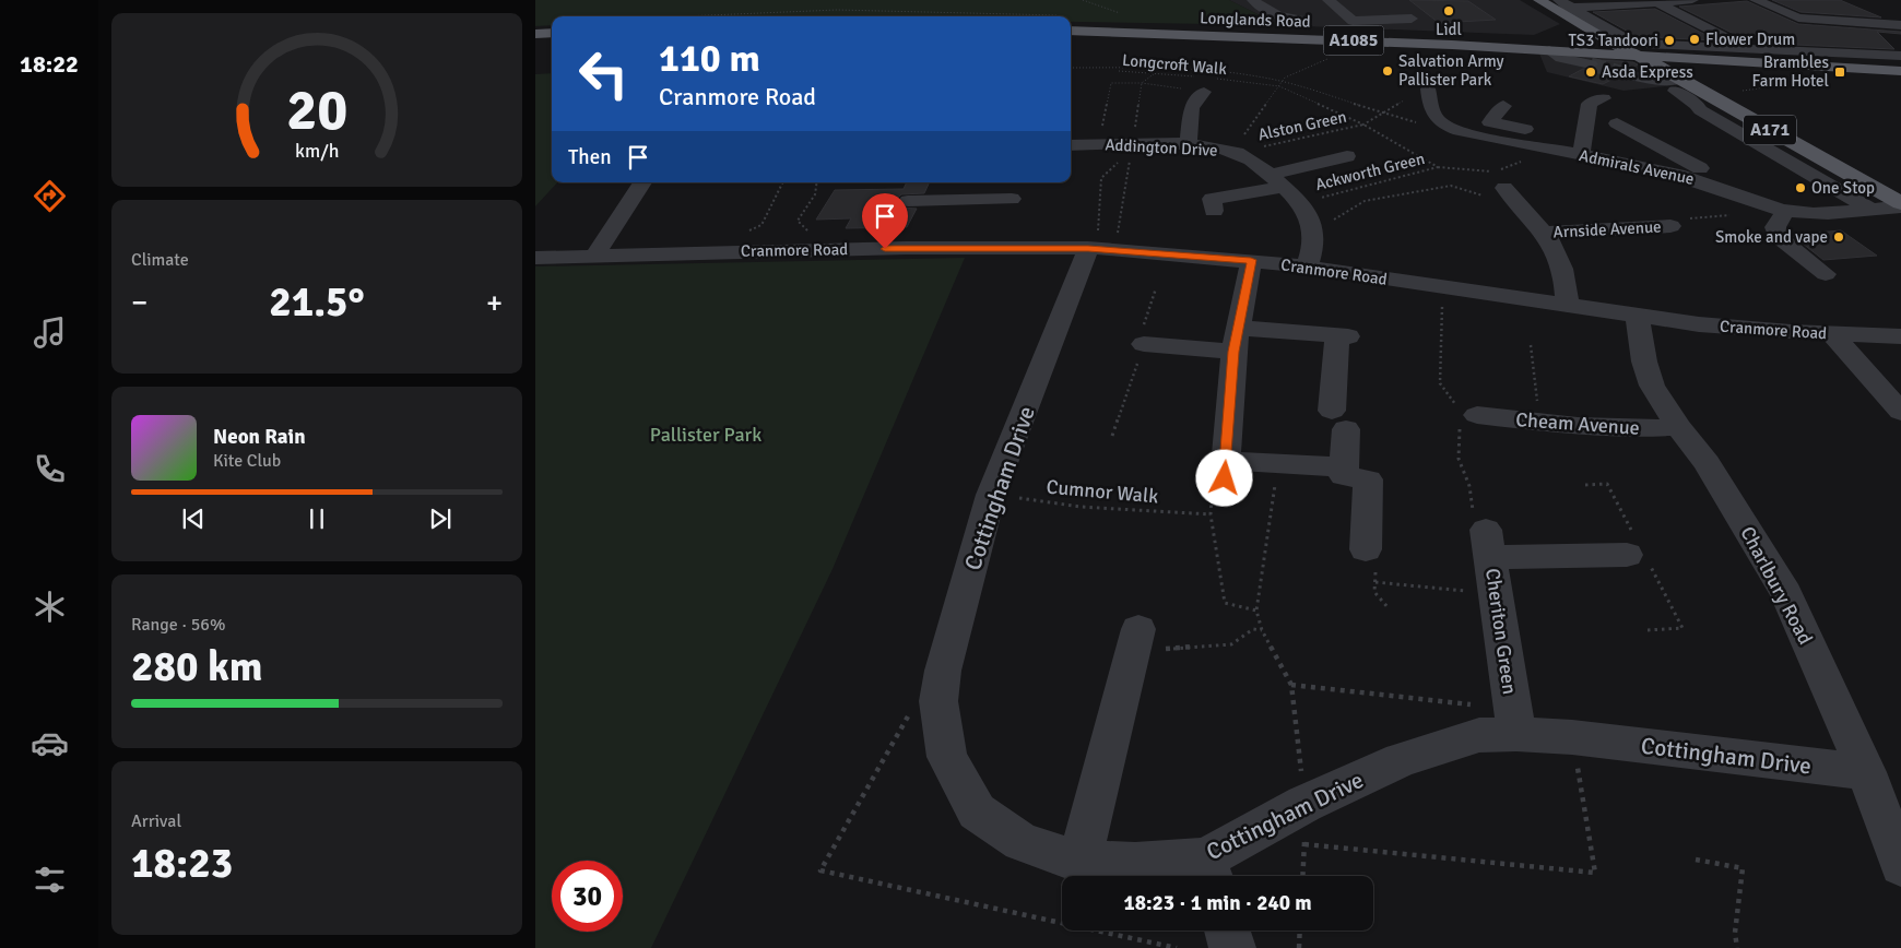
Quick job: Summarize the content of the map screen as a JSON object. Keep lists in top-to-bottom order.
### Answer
{
  "streets": {
    "main road": ["Longlands Road", "A1085", "A171"],
    "street": [
      "Addington Drive",
      "Admirals Avenue",
      "Arnside Avenue",
      "Cranmore Road",
      "Cheam Avenue",
      "Cottingham Drive",
      "Charlbury Road",
      "Cheriton Green"
    ],
    "path": [
      "Longcroft Walk",
      "Alston Green",
      "Ackworth Green",
      "Cumnor Walk"
    ]
  },
  "crossings": [
    ["Longlands Road", "A171"],
    ["Longcroft Walk", "Alston Green"],
    ["Alston Green", "Addington Drive"],
    ["Alston Green", "Ackworth Green"],
    ["A171", "Admirals Avenue"],
    ["Addington Drive", "Ackworth Green"],
    ["Cranmore Road", "Cottingham Drive"],
    ["Cranmore Road", "Charlbury Road"],
    ["Cheam Avenue", "Charlbury Road"],
    ["Cottingham Drive", "Cumnor Walk"],
    ["Cottingham Drive", "Charlbury Road"],
    ["Cottingham Drive", "Cheriton Green"]
  ],
  "parks": ["Pallister Park"],
  "places": {
    "other": [
      "Lidl",
      "Flower Drum",
      "TS3 Tandoori",
      "Salvation Army Pallister Park",
      "Asda Express",
      "One Stop",
      "Smoke and vape"
    ],
    "transit": ["Brambles Farm Hotel"]
  },
  "page": {
    "tabs": "18:22",
    "turn": ["110 m", "Cranmore Road"],
    "then": "Then",
    "tile": [
      "Climate",
      ["Range · 56%", "280 km"],
      ["Arrival", "18:23"]
    ],
    "heat": ["−", "21.5°", "+"],
    "song": ["Neon Rain", "Kite Club"],
    "limit": "30",
    "trip": "18:23 · 1 min · 240 m",
    "gauge": ["20", "km/h"]
  }
}
